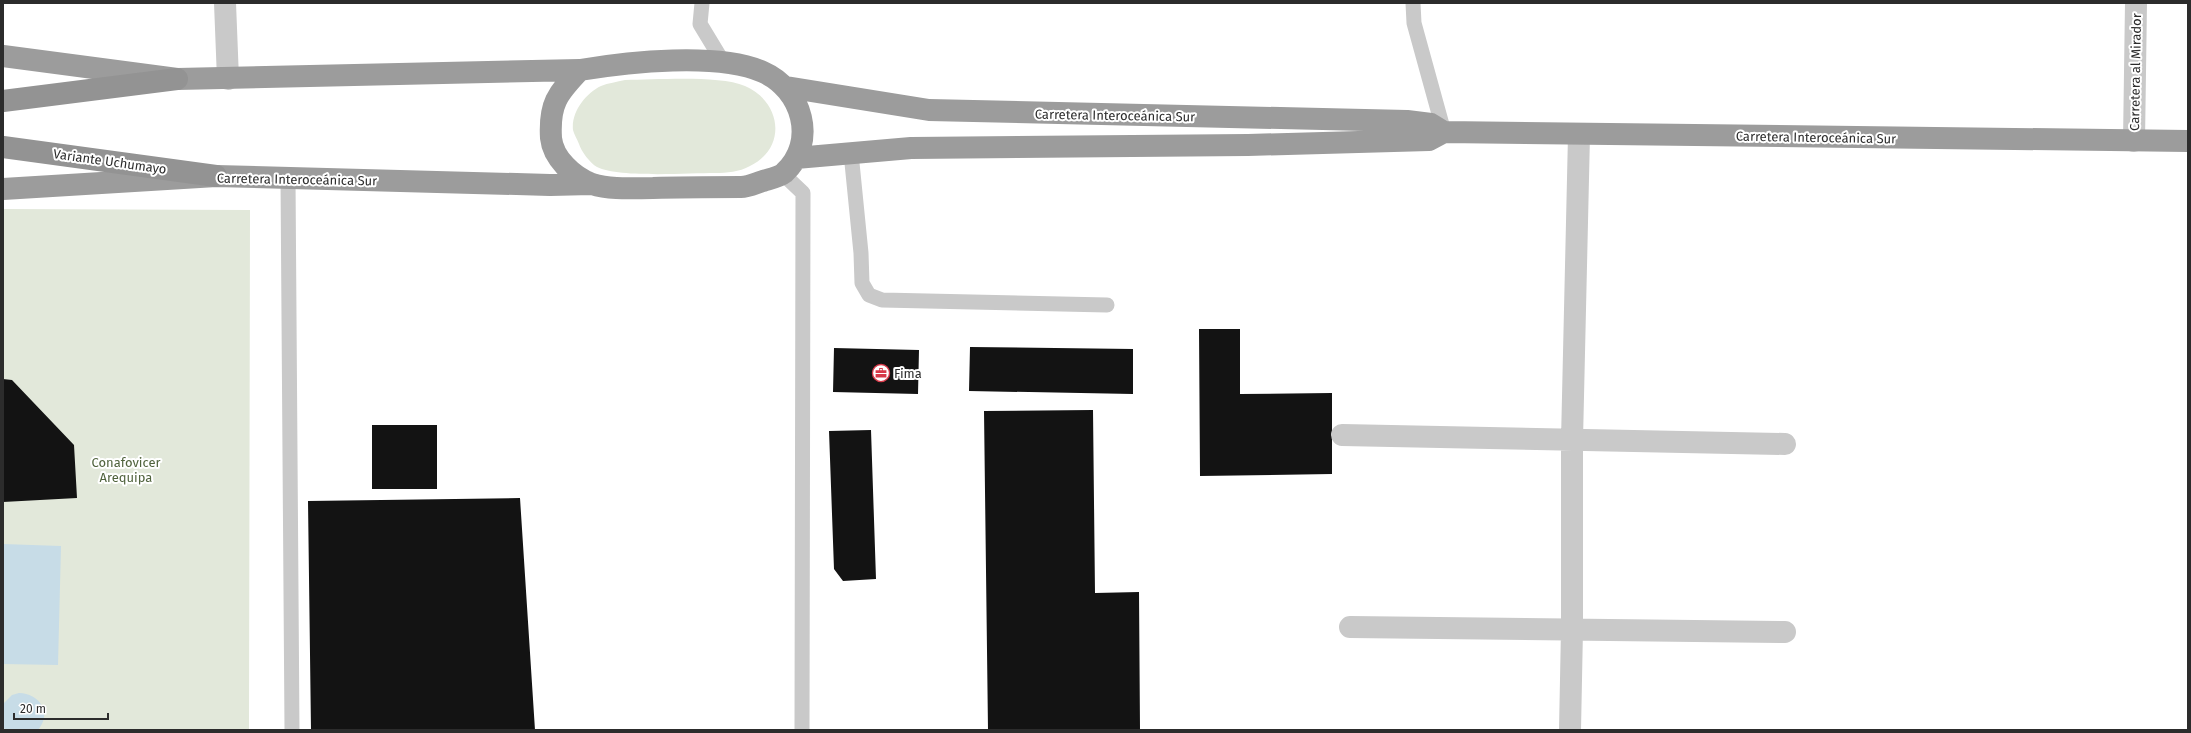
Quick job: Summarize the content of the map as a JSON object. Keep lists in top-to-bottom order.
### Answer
{
  "streets": {
    "highway": ["Carretera Interoceánica Sur", "Variante Uchumayo"],
    "street": ["Carretera al Mirador"]
  },
  "crossings": [
    ["Carretera al Mirador", "Carretera Interoceánica Sur"],
    ["Carretera Interoceánica Sur", "Variante Uchumayo"]
  ],
  "parks": ["Conafovicer Arequipa"],
  "places": {
    "office": ["Fima"]
  },
  "scale_bar": "20 m"
}
